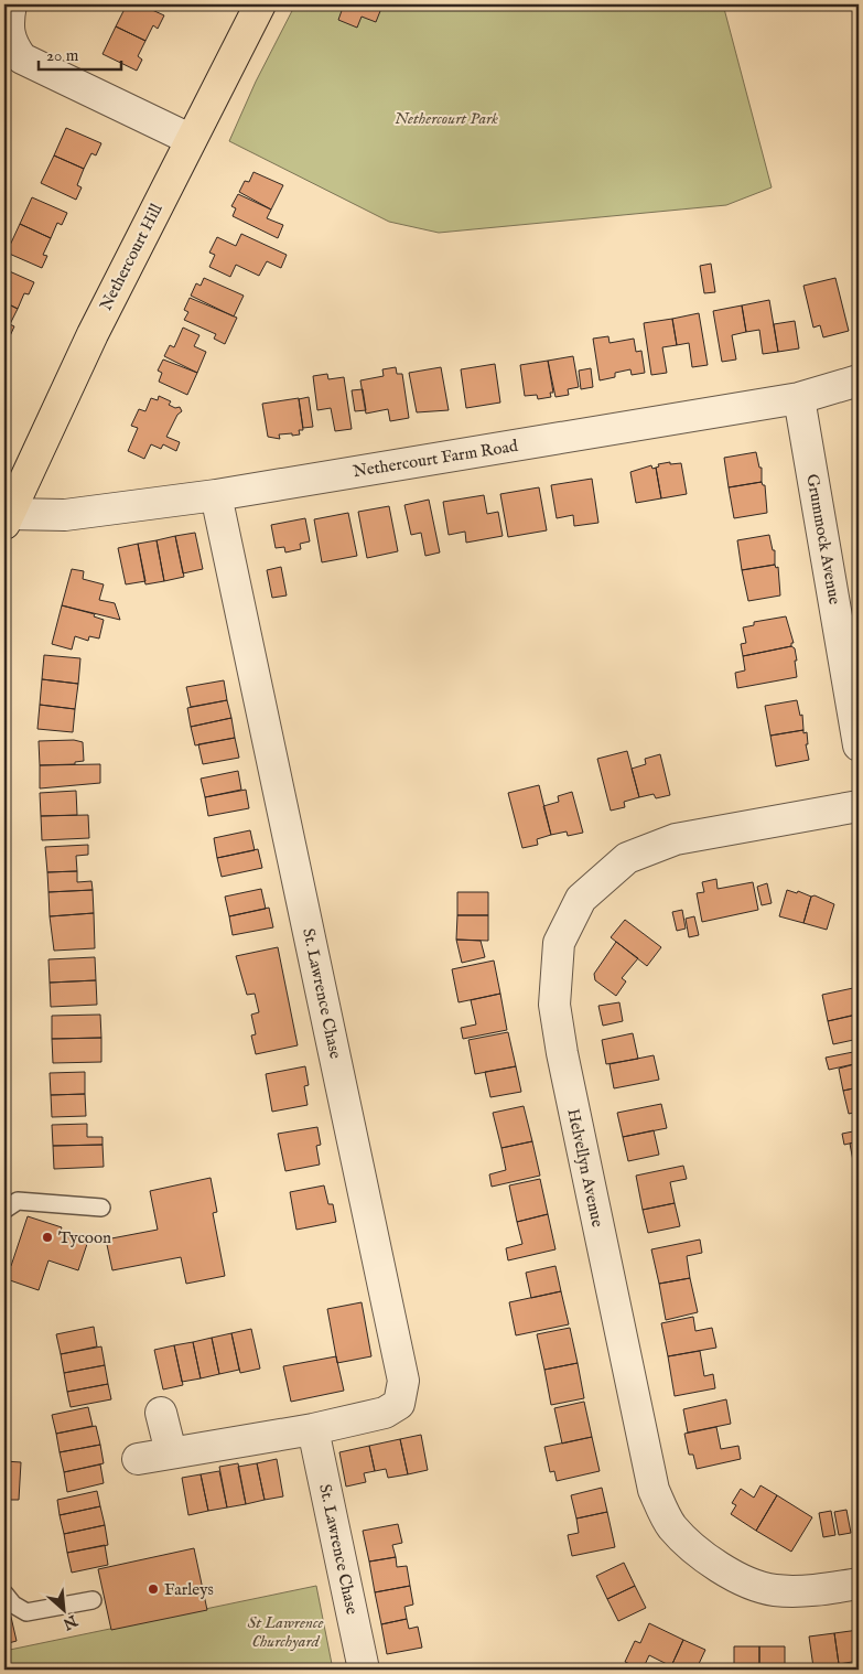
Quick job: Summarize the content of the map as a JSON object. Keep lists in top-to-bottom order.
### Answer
{
  "streets": {
    "main road": ["Nethercourt Hill"],
    "street": [
      "Nethercourt Farm Road",
      "Grummock Avenue",
      "St. Lawrence Chase",
      "Helvellyn Avenue"
    ]
  },
  "crossings": [
    ["Nethercourt Hill", "Nethercourt Farm Road"],
    ["Nethercourt Farm Road", "Grummock Avenue"],
    ["Nethercourt Farm Road", "St. Lawrence Chase"]
  ],
  "parks": ["Nethercourt Park", "St Lawrence Churchyard"],
  "places": ["Tycoon", "Farleys"],
  "scale_bar": "20 m",
  "north": "bottom right"
}
